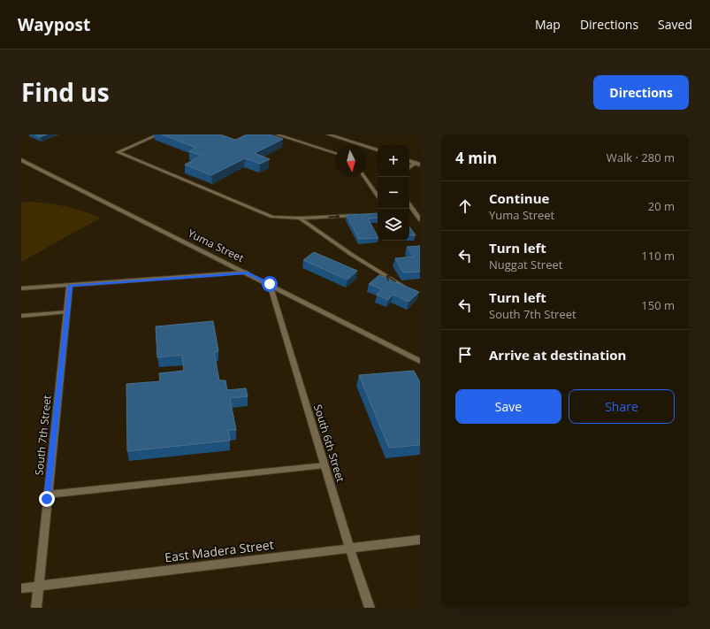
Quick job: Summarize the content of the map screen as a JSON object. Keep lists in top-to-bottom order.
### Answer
{
  "streets": {
    "street": [
      "Yuma Street",
      "South 7th Street",
      "South 6th Street",
      "East Madera Street"
    ]
  },
  "crossings": [
    ["Yuma Street", "South 6th Street"],
    ["South 7th Street", "East Madera Street"],
    ["South 6th Street", "East Madera Street"]
  ],
  "north": "bottom",
  "page": {
    "header": "Waypost",
    "nav": ["Map", "Directions", "Saved"],
    "title": "Find us",
    "buttons": [
      "Directions",
      ["Save", "Share"]
    ],
    "heading": ["4 min", "Walk · 280 m"],
    "map_buttons": ["+", "−"],
    "list": [
      ["Continue", "Yuma Street", "20 m"],
      ["Turn left", "Nuggat Street", "110 m"],
      ["Turn left", "South 7th Street", "150 m"],
      "Arrive at destination"
    ]
  }
}
